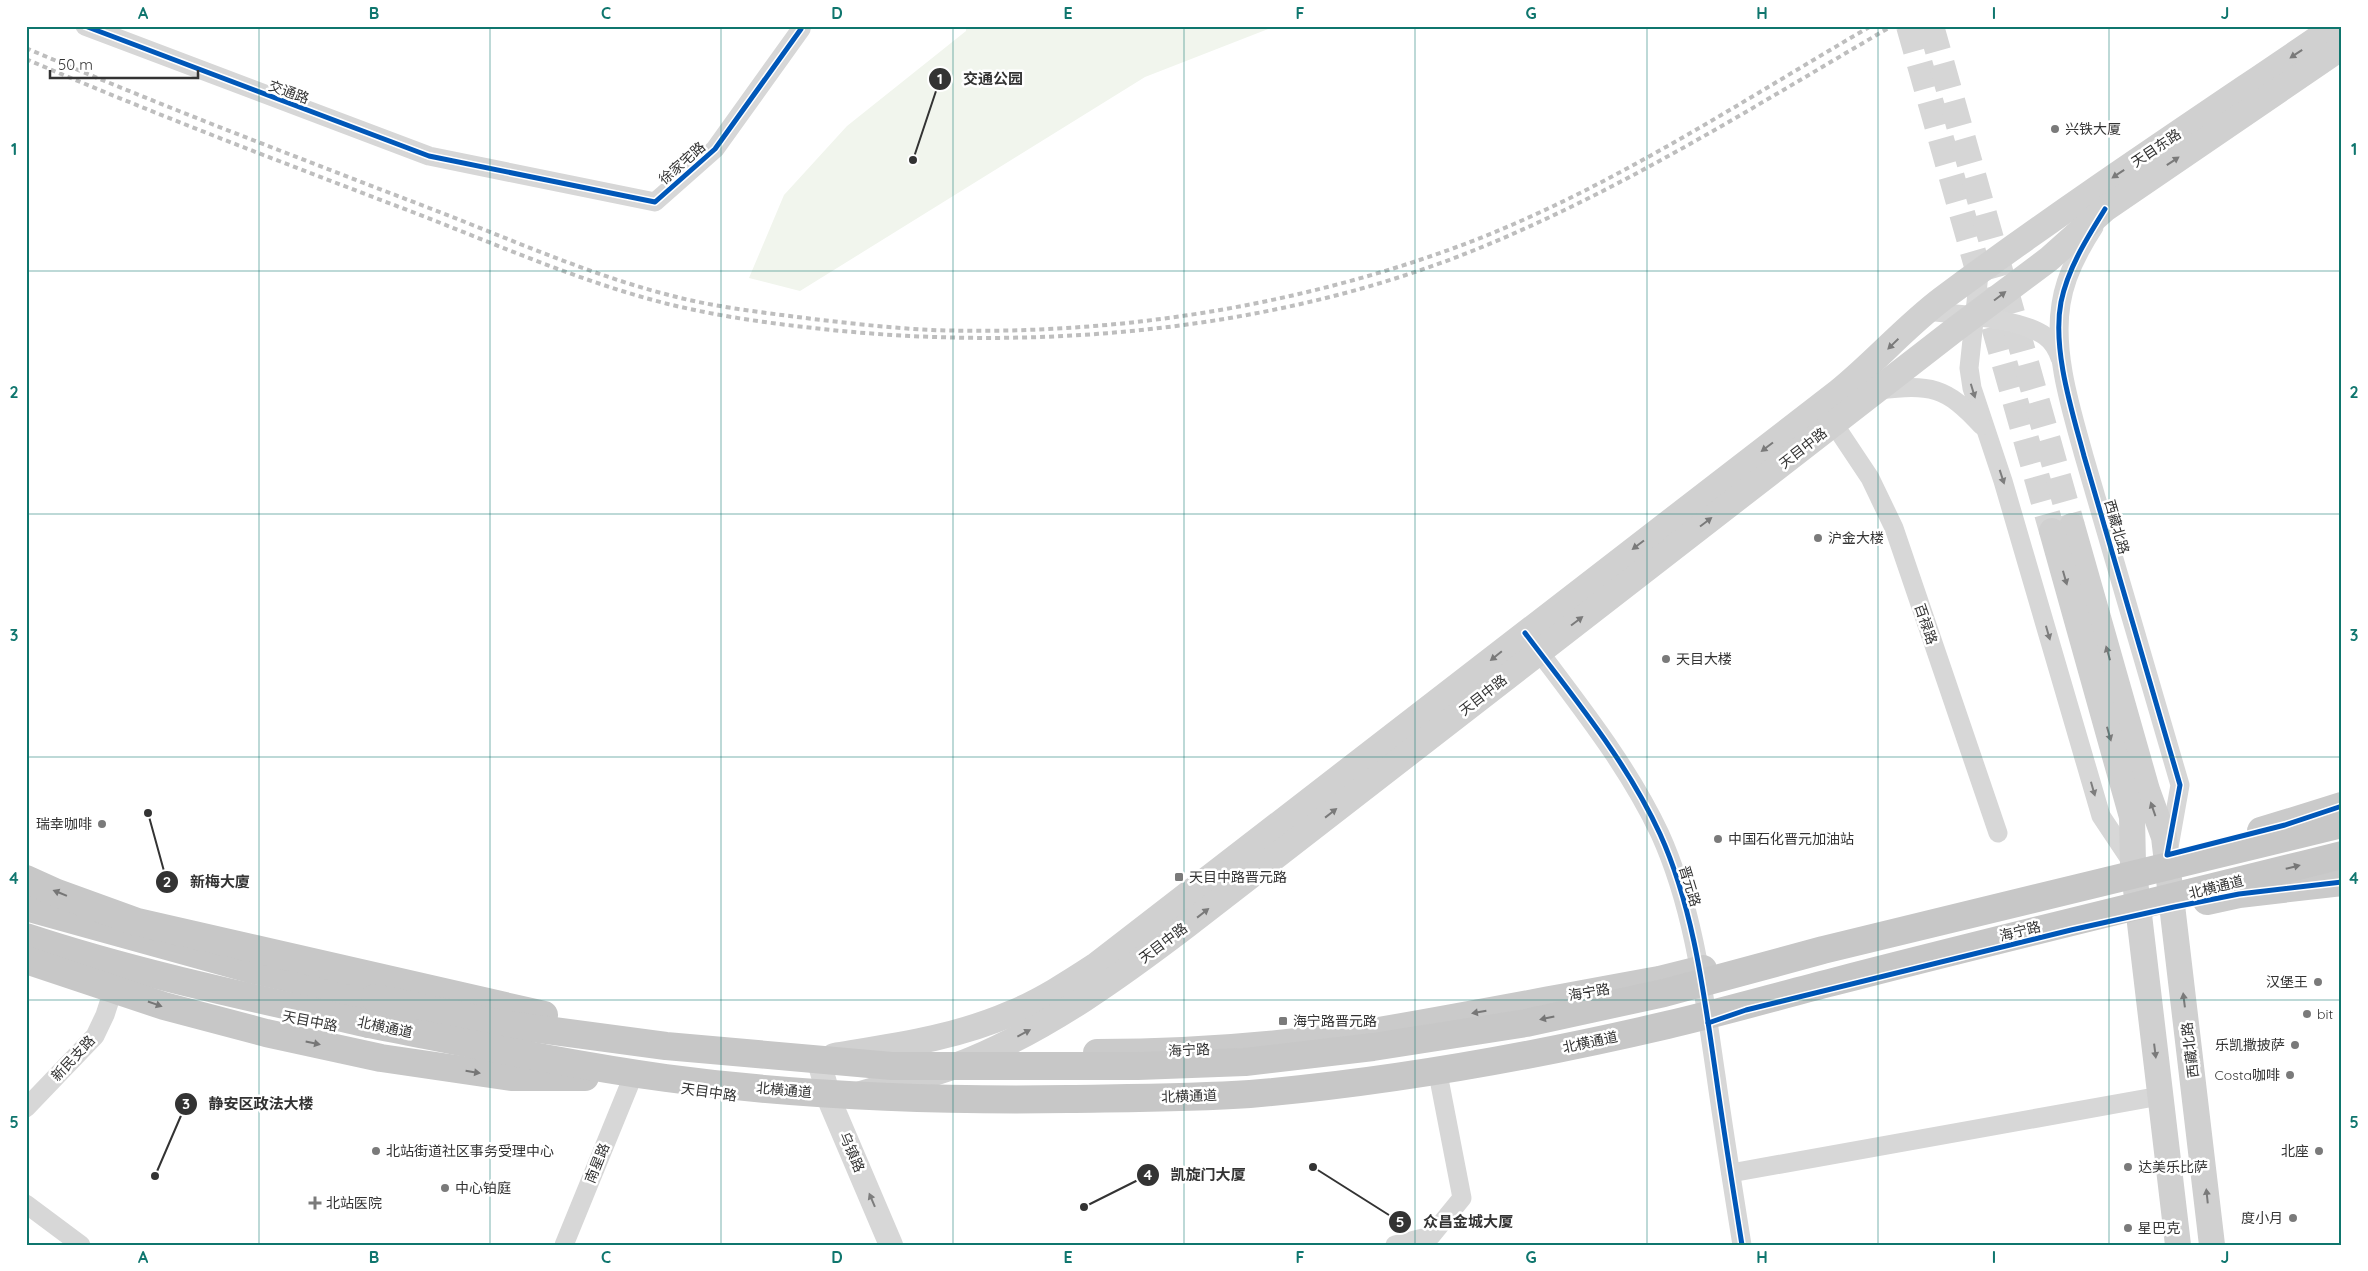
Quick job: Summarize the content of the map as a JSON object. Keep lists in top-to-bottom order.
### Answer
{
  "streets": {
    "highway": ["北横通道"],
    "main road": [
      "天目东路",
      "天目中路",
      "西藏北路",
      "海宁路"
    ],
    "street": [
      "交通路",
      "徐家宅路",
      "百禄路",
      "晋元路",
      "新民支路",
      "乌镇路",
      "南星路"
    ]
  },
  "crossings": [
    ["交通路", "徐家宅路"],
    ["天目东路", "天目中路"],
    ["天目东路", "西藏北路"],
    ["天目中路", "西藏北路"],
    ["天目中路", "百禄路"],
    ["天目中路", "晋元路"],
    ["天目中路", "北横通道"],
    ["天目中路", "海宁路"],
    ["天目中路", "新民支路"],
    ["天目中路", "乌镇路"],
    ["天目中路", "南星路"],
    ["西藏北路", "海宁路"],
    ["晋元路", "海宁路"],
    ["海宁路", "乌镇路"]
  ],
  "one_way": ["乌镇路"],
  "places": {
    "other": [
      "兴铁大厦",
      "交通公园",
      "沪金大楼",
      "天目大楼",
      "新梅大廈",
      "瑞幸咖啡",
      "中国石化晋元加油站",
      "汉堡王",
      "bit",
      "乐凯撒披萨",
      "Costa咖啡",
      "北站街道社区事务受理中心",
      "北座",
      "众昌金城大厦",
      "达美乐比萨",
      "静安区政法大楼",
      "中心铂庭",
      "凯旋门大厦",
      "度小月",
      "星巴克"
    ],
    "transit": ["天目中路晋元路", "海宁路晋元路"],
    "health": ["北站医院"]
  },
  "scale_bar": "50 m",
  "grid": {
    "columns": [
      "A",
      "B",
      "C",
      "D",
      "E",
      "F",
      "G",
      "H",
      "I",
      "J"
    ],
    "rows": [
      "1",
      "2",
      "3",
      "4",
      "5"
    ]
  }
}
